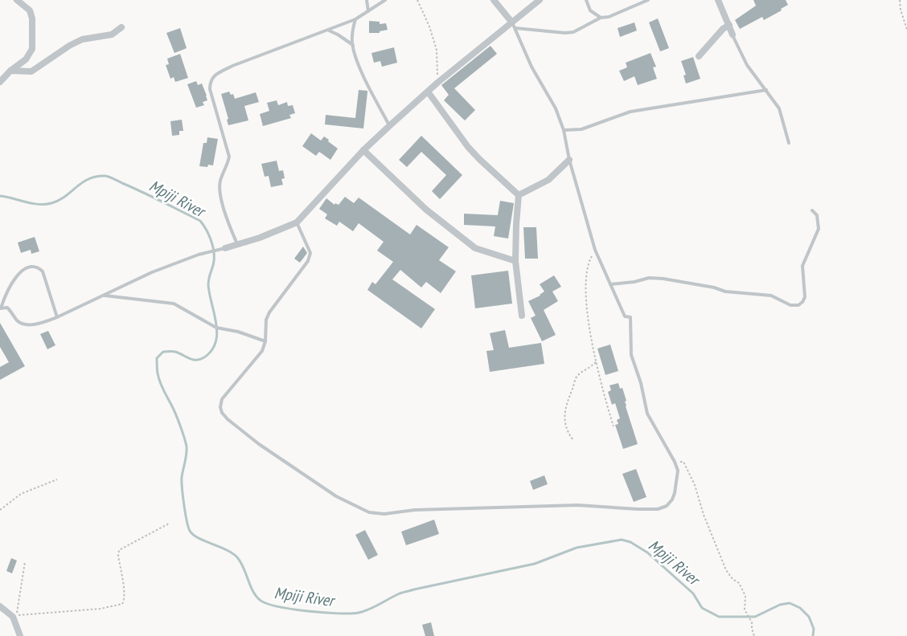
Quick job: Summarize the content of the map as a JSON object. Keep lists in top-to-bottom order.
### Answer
{
  "water": ["Mpiji River"]
}
